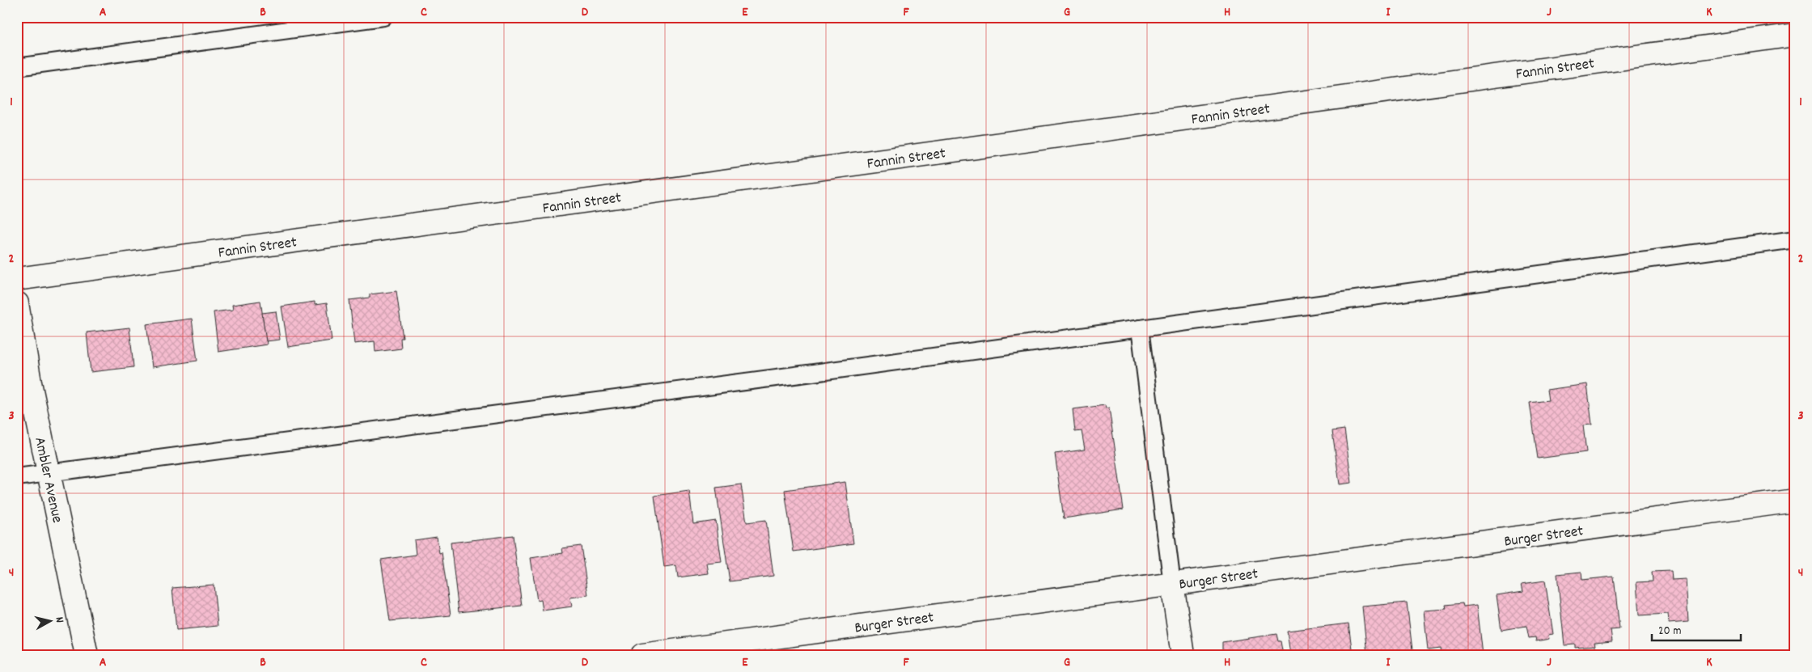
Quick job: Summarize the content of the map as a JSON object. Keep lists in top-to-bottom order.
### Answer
{
  "streets": {
    "street": ["Fannin Street", "Ambler Avenue", "Burger Street"]
  },
  "scale_bar": "20 m",
  "north": "right",
  "grid": {
    "columns": [
      "A",
      "B",
      "C",
      "D",
      "E",
      "F",
      "G",
      "H",
      "I",
      "J",
      "K"
    ],
    "rows": [
      "1",
      "2",
      "3",
      "4"
    ]
  }
}
